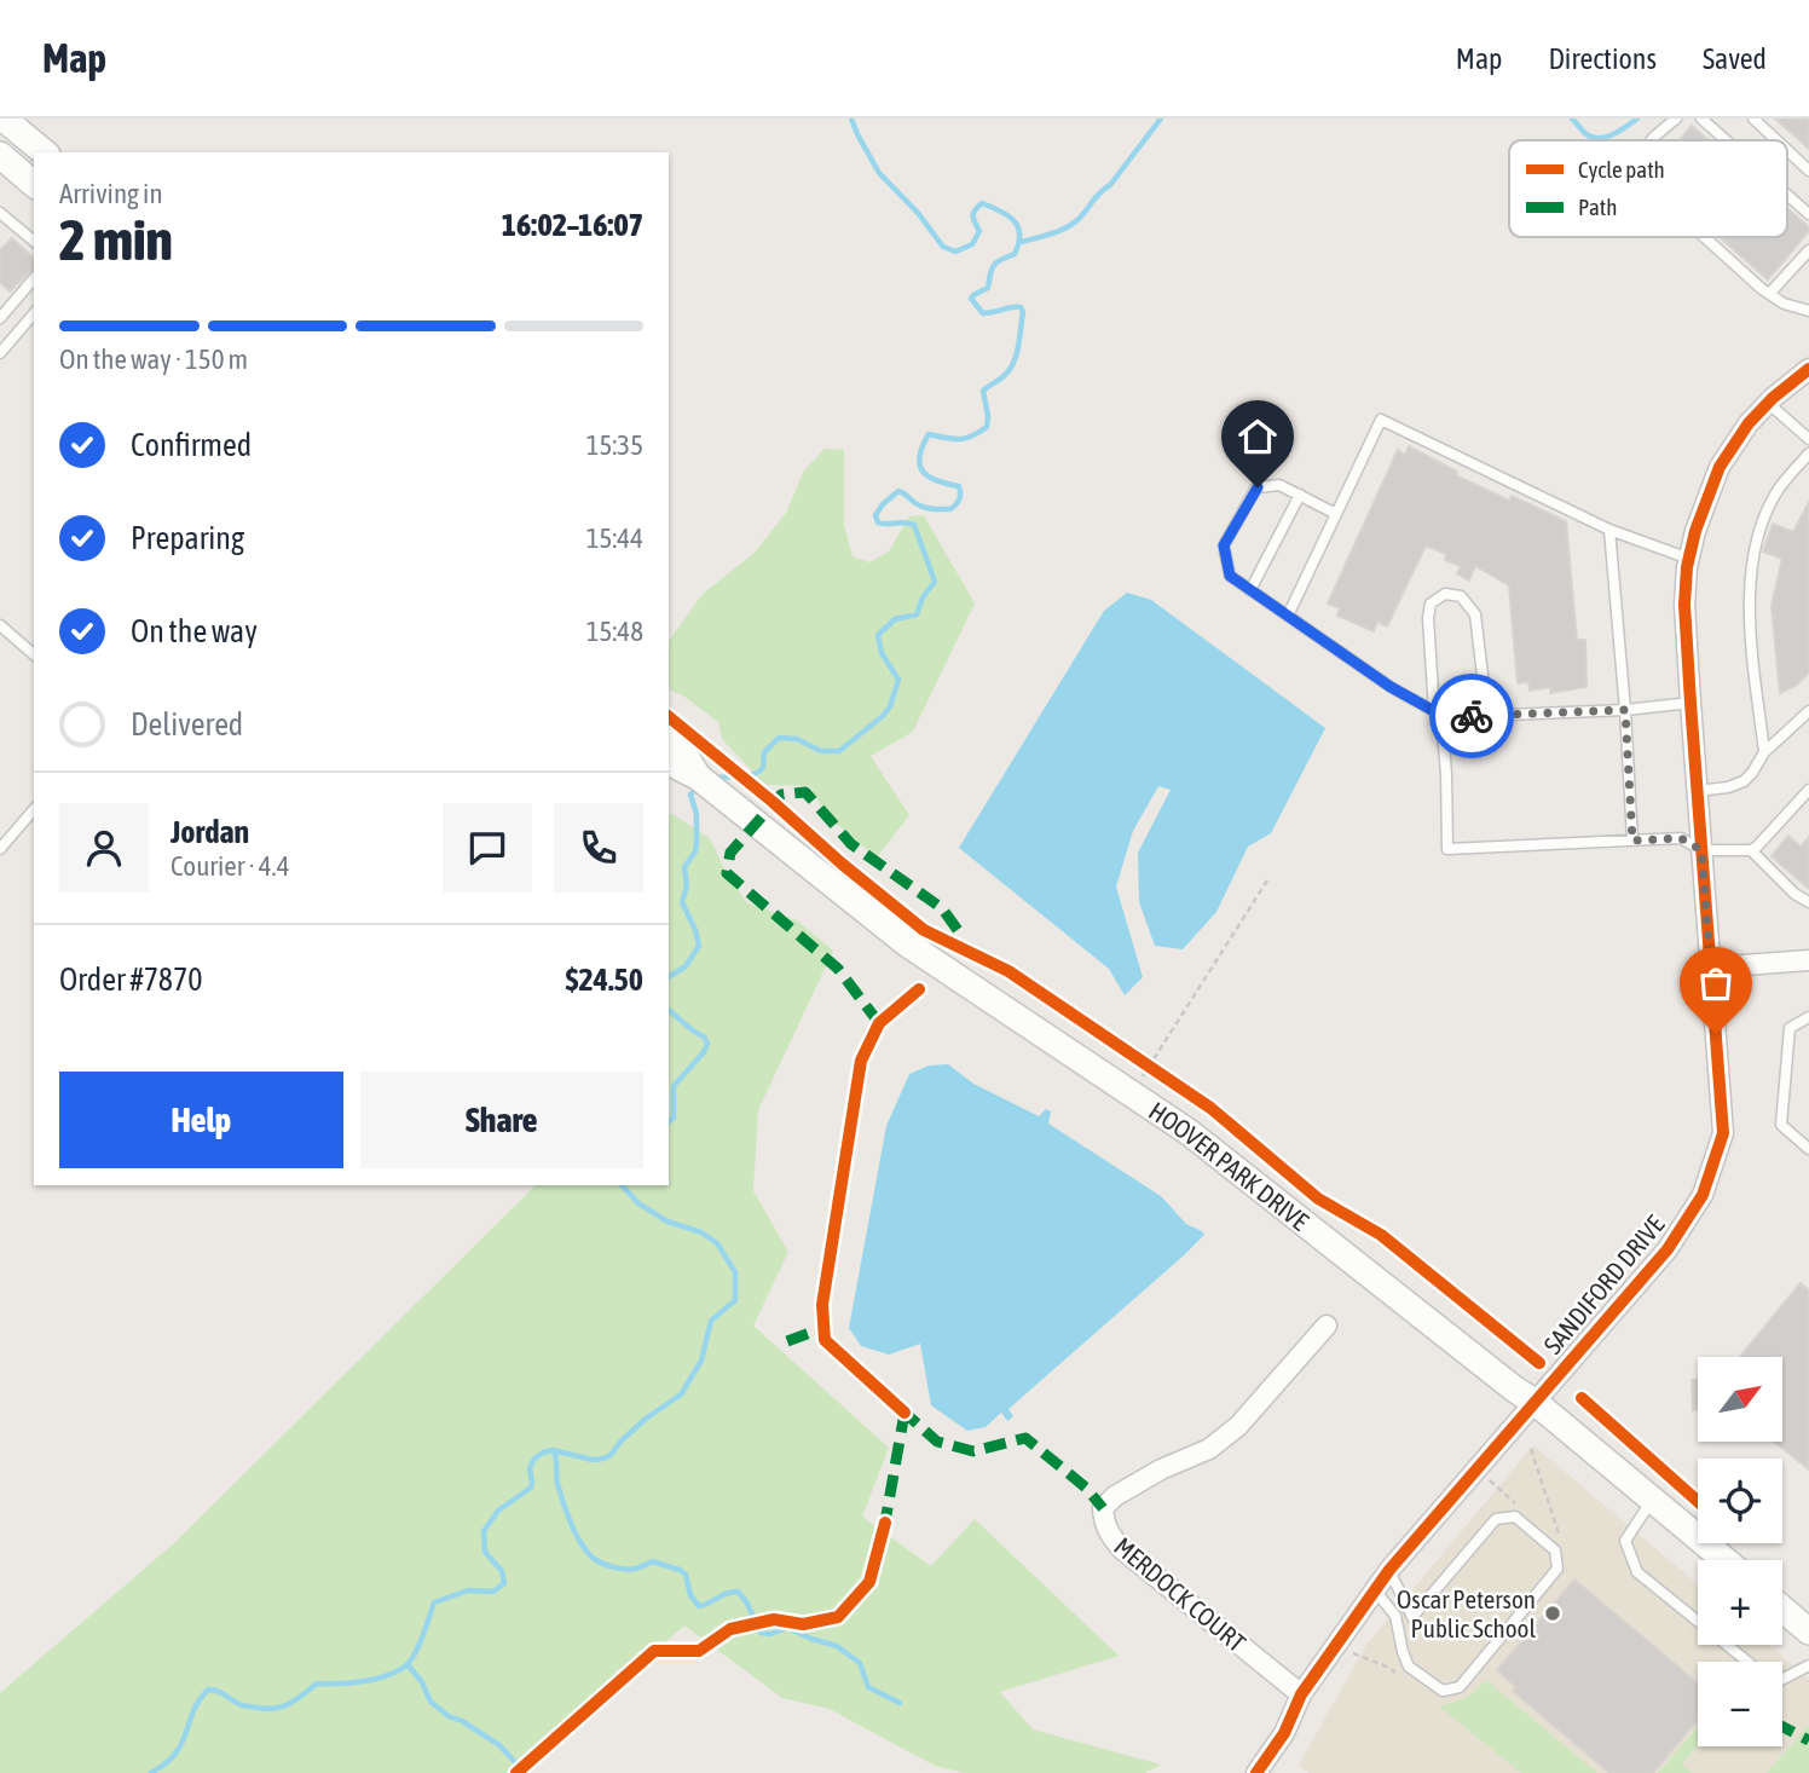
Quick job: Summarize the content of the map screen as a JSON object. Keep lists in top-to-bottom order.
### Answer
{
  "streets": {
    "street": ["HOOVER PARK DRIVE", "SANDIFORD DRIVE", "MERDOCK COURT"]
  },
  "crossings": [
    ["HOOVER PARK DRIVE", "SANDIFORD DRIVE"],
    ["SANDIFORD DRIVE", "MERDOCK COURT"]
  ],
  "places": ["Oscar Peterson Public School"],
  "legend": ["Cycle path", "Path"],
  "north": "top right",
  "page": {
    "header": "Map",
    "nav": ["Map", "Directions", "Saved"],
    "heading": ["2 min", "Arriving in", "16:02–16:07"],
    "panel": [
      "Jordan",
      "Courier · 4.4",
      "Order #7870",
      "$24.50"
    ],
    "bar": "On the way · 150 m",
    "list": [
      ["Confirmed", "15:35"],
      ["Preparing", "15:44"],
      ["On the way", "15:48"],
      "Delivered"
    ],
    "buttons": ["Help", "Share"],
    "map_buttons": ["+", "−"]
  }
}
